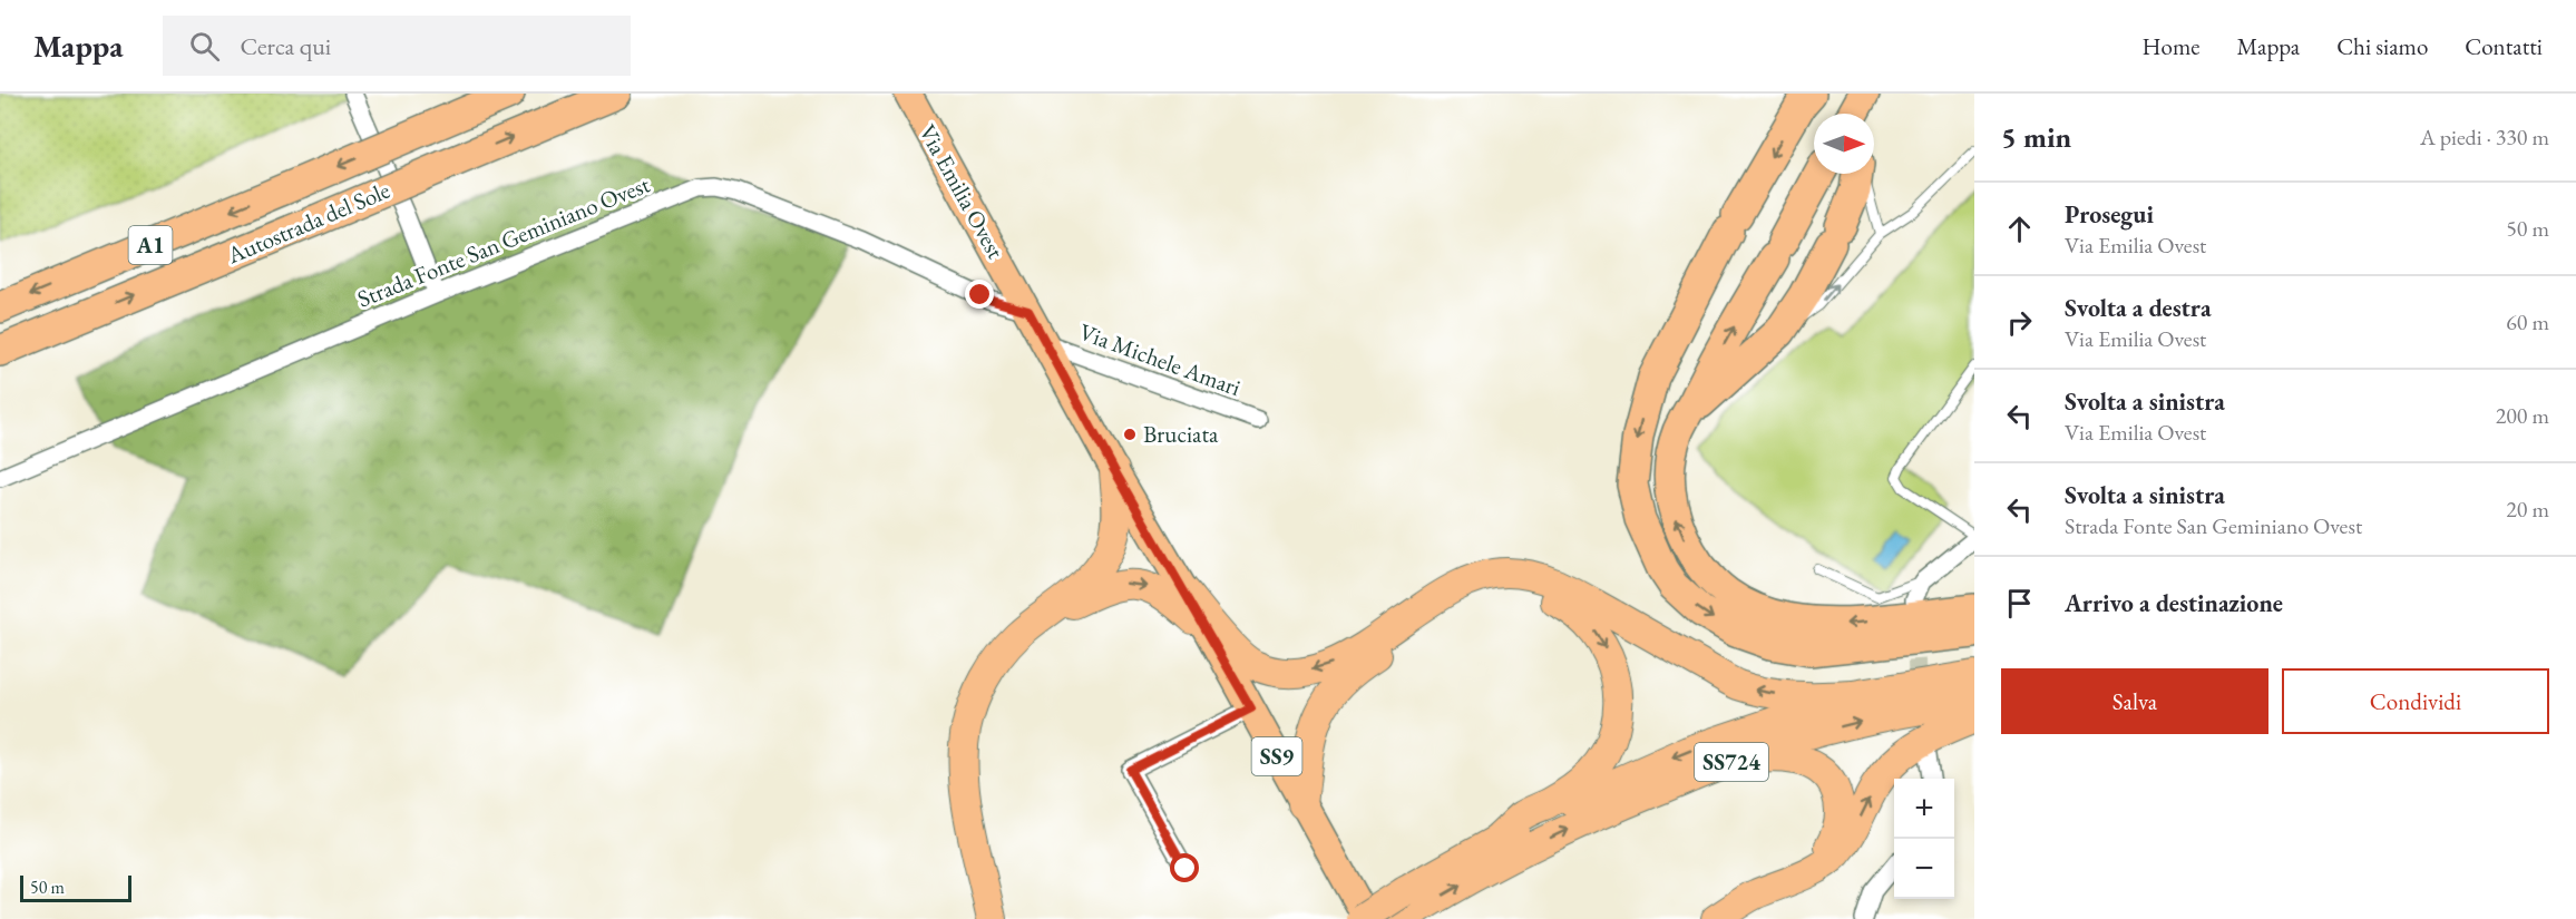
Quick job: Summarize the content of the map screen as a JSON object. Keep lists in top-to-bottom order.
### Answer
{
  "streets": {
    "highway": ["Autostrada del Sole", "A1", "SS724"],
    "main road": ["Via Emilia Ovest", "SS9"],
    "street": ["Strada Fonte San Geminiano Ovest", "Via Michele Amari"]
  },
  "crossings": [
    ["Via Emilia Ovest", "Strada Fonte San Geminiano Ovest"],
    ["Via Emilia Ovest", "Via Michele Amari"]
  ],
  "places": ["Bruciata"],
  "scale_bar": "50 m",
  "north": "right",
  "page": {
    "header": "Mappa",
    "search": "Cerca qui",
    "nav": [
      "Home",
      "Mappa",
      "Chi siamo",
      "Contatti"
    ],
    "heading": ["5 min", "A piedi · 330 m"],
    "list": [
      ["Prosegui", "Via Emilia Ovest", "50 m"],
      ["Svolta a destra", "Via Emilia Ovest", "60 m"],
      ["Svolta a sinistra", "Via Emilia Ovest", "200 m"],
      ["Svolta a sinistra", "Strada Fonte San Geminiano Ovest", "20 m"],
      "Arrivo a destinazione"
    ],
    "buttons": ["Salva", "Condividi"],
    "map_buttons": ["+", "−"],
    "scale": "50 m"
  }
}
